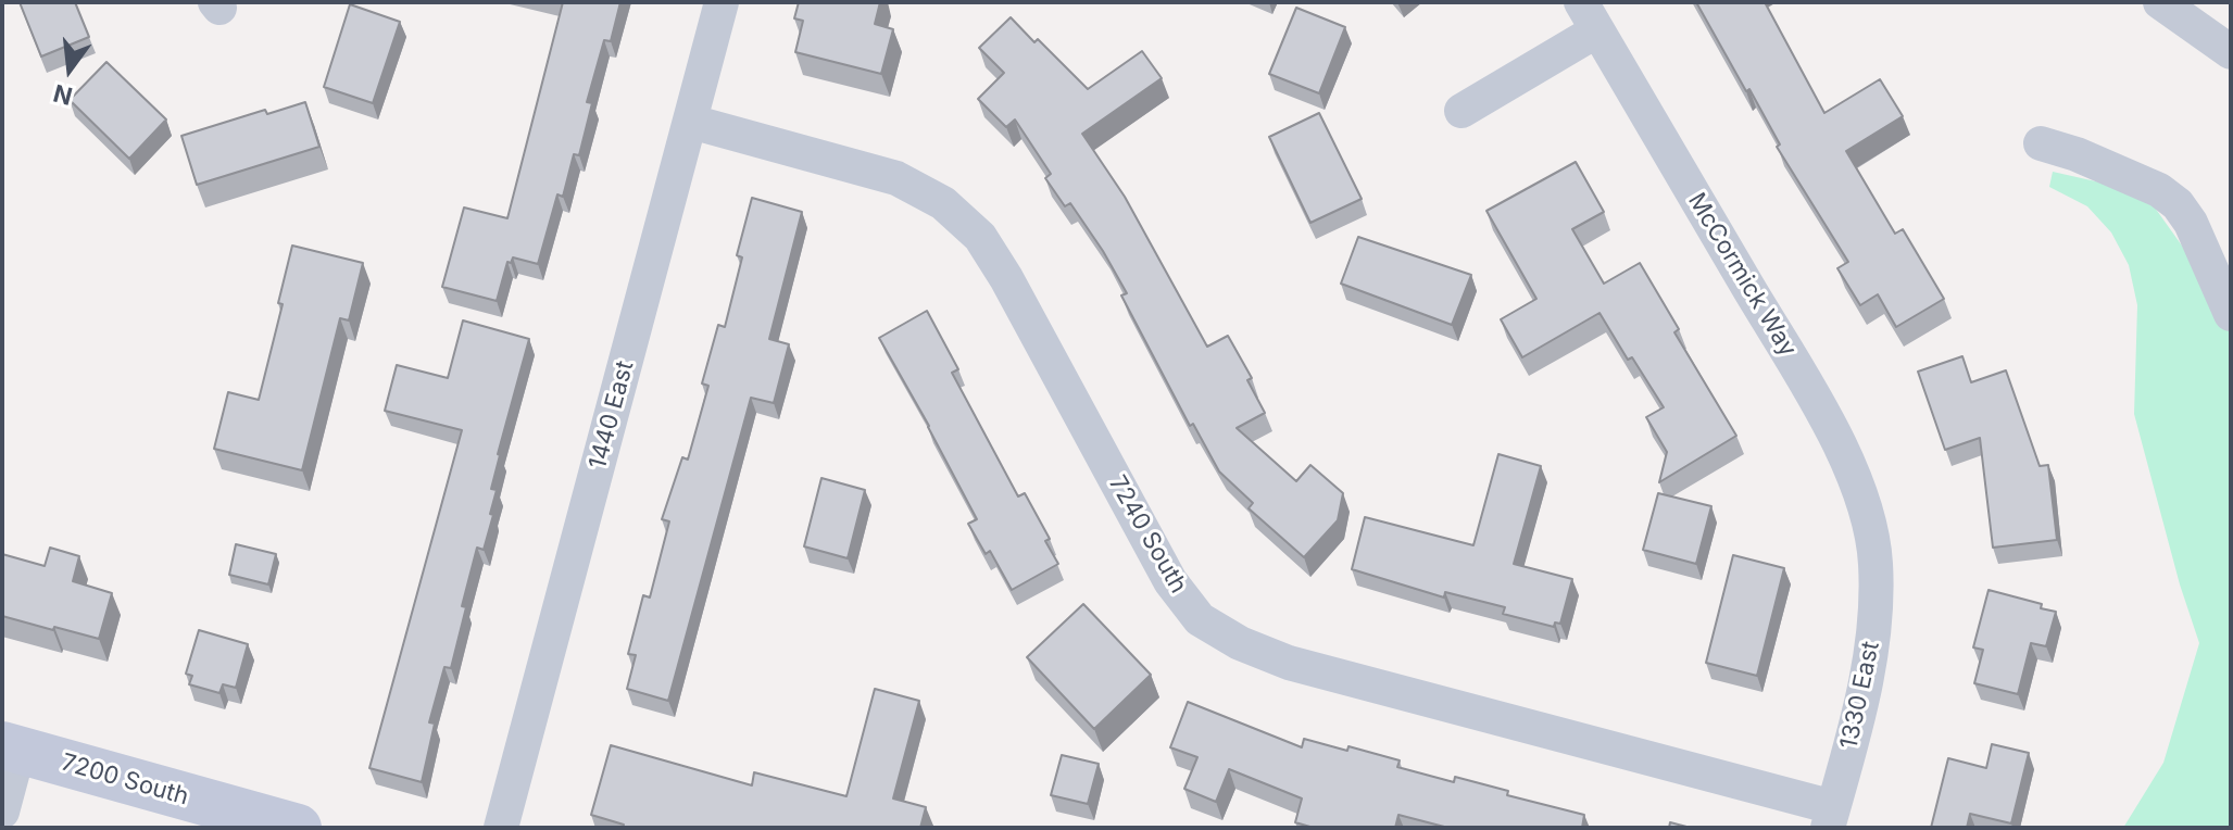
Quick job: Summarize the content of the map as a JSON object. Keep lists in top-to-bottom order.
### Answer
{
  "streets": {
    "street": [
      "McCormick Way",
      "1440 East",
      "7240 South",
      "1330 East",
      "7200 South"
    ]
  },
  "crossings": [
    ["McCormick Way", "1330 East"],
    ["1440 East", "7240 South"],
    ["7240 South", "1330 East"]
  ],
  "north": "bottom"
}
